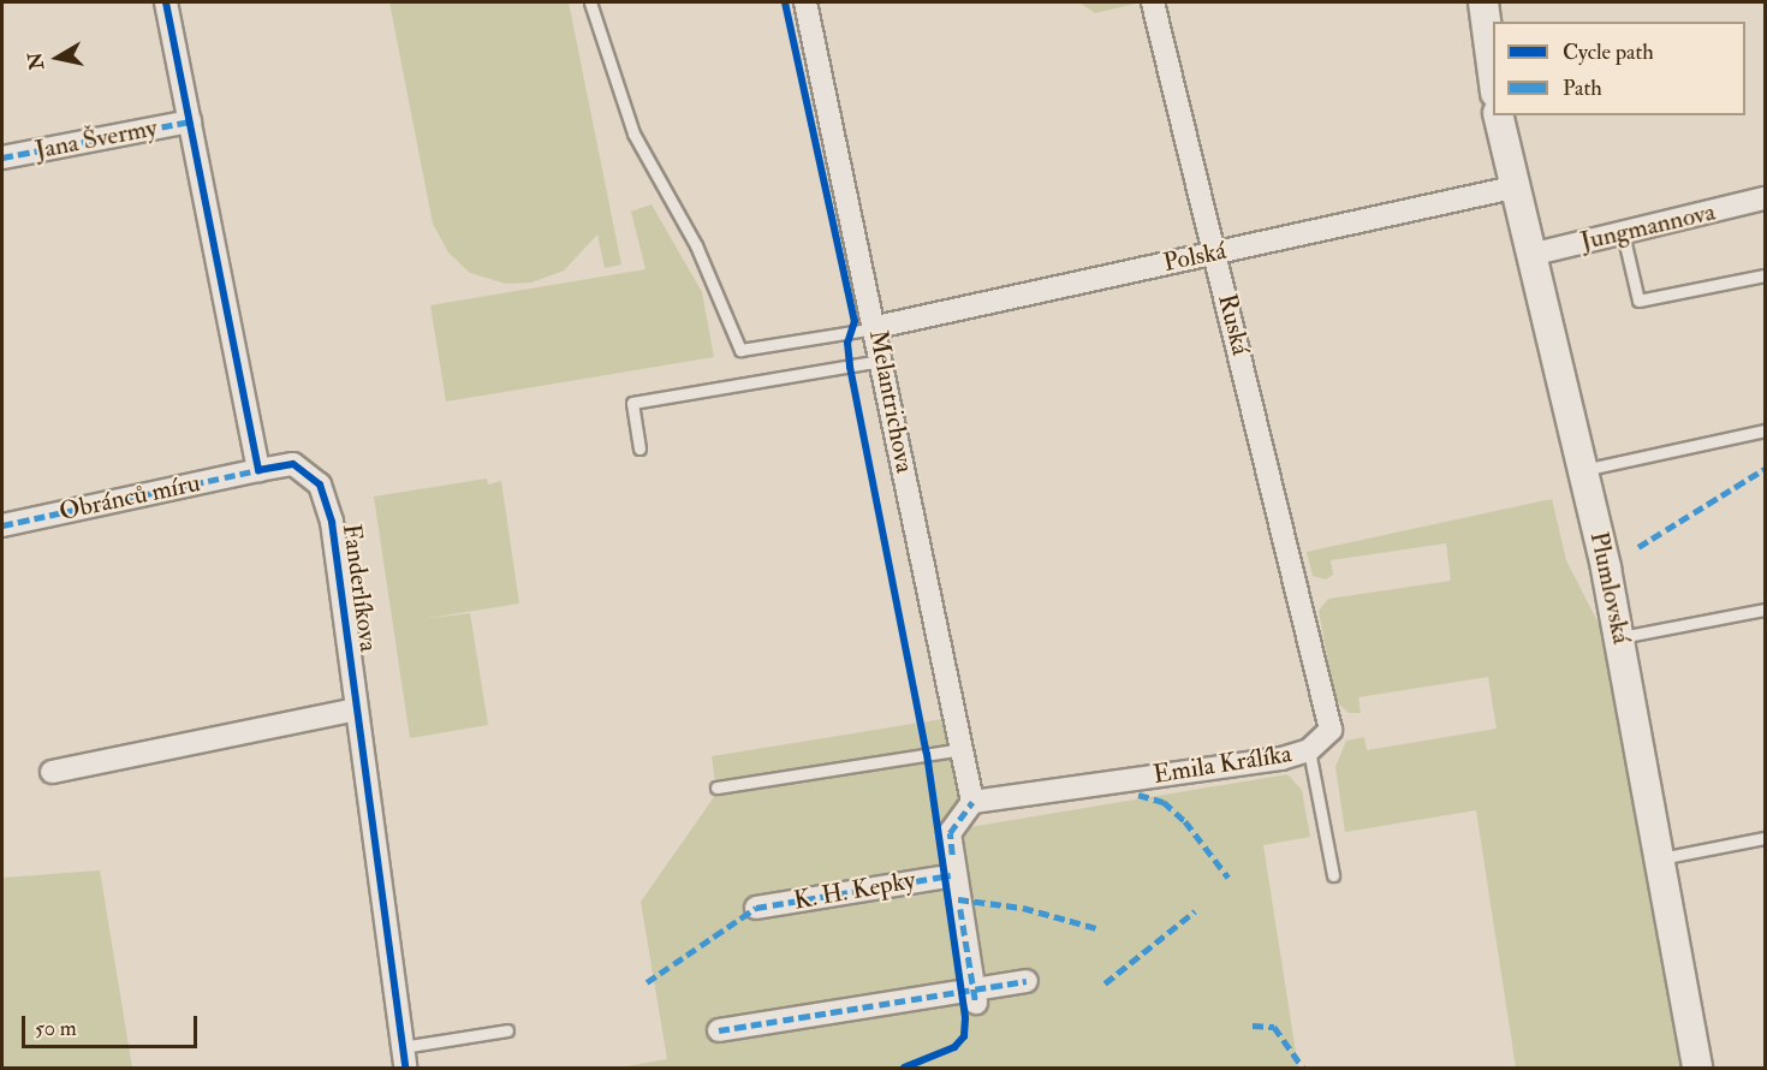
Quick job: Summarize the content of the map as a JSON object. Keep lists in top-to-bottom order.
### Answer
{
  "streets": {
    "main road": ["Plumlovská"],
    "street": [
      "Jana Švermy",
      "Jungmannova",
      "Polská",
      "Ruská",
      "Melantrichova",
      "Obránců míru",
      "Fanderlíkova",
      "Emila Králíka",
      "K. H. Kepky"
    ]
  },
  "crossings": [
    ["Jungmannova", "Plumlovská"],
    ["Polská", "Ruská"],
    ["Polská", "Melantrichova"],
    ["Polská", "Plumlovská"],
    ["Ruská", "Emila Králíka"],
    ["Melantrichova", "Emila Králíka"],
    ["Obránců míru", "Fanderlíkova"]
  ],
  "legend": ["Cycle path", "Path"],
  "scale_bar": "50 m",
  "north": "left"
}
